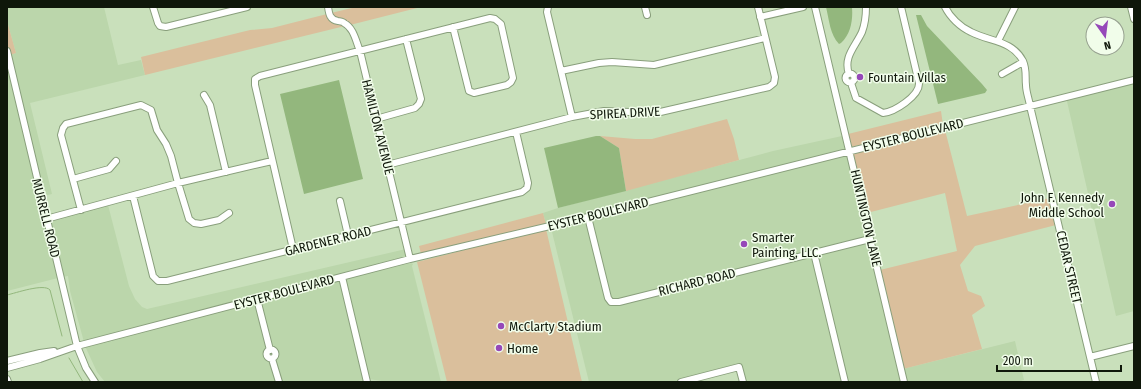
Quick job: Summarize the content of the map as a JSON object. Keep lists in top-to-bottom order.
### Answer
{
  "streets": {
    "street": [
      "SPIREA DRIVE",
      "HAMILTON AVENUE",
      "EYSTER BOULEVARD",
      "MURRELL ROAD",
      "HUNTINGTON LANE",
      "GARDENER ROAD",
      "CEDAR STREET",
      "RICHARD ROAD"
    ]
  },
  "crossings": [
    ["SPIREA DRIVE", "HAMILTON AVENUE"],
    ["SPIREA DRIVE", "GARDENER ROAD"],
    ["HAMILTON AVENUE", "EYSTER BOULEVARD"],
    ["HAMILTON AVENUE", "GARDENER ROAD"],
    ["EYSTER BOULEVARD", "MURRELL ROAD"],
    ["EYSTER BOULEVARD", "HUNTINGTON LANE"],
    ["EYSTER BOULEVARD", "CEDAR STREET"],
    ["EYSTER BOULEVARD", "RICHARD ROAD"],
    ["HUNTINGTON LANE", "RICHARD ROAD"]
  ],
  "places": [
    "Fountain Villas",
    "John F. Kennedy Middle School",
    "Smarter Painting, LLC.",
    "McClarty Stadium",
    "Home"
  ],
  "scale_bar": "200 m",
  "north": "bottom"
}
